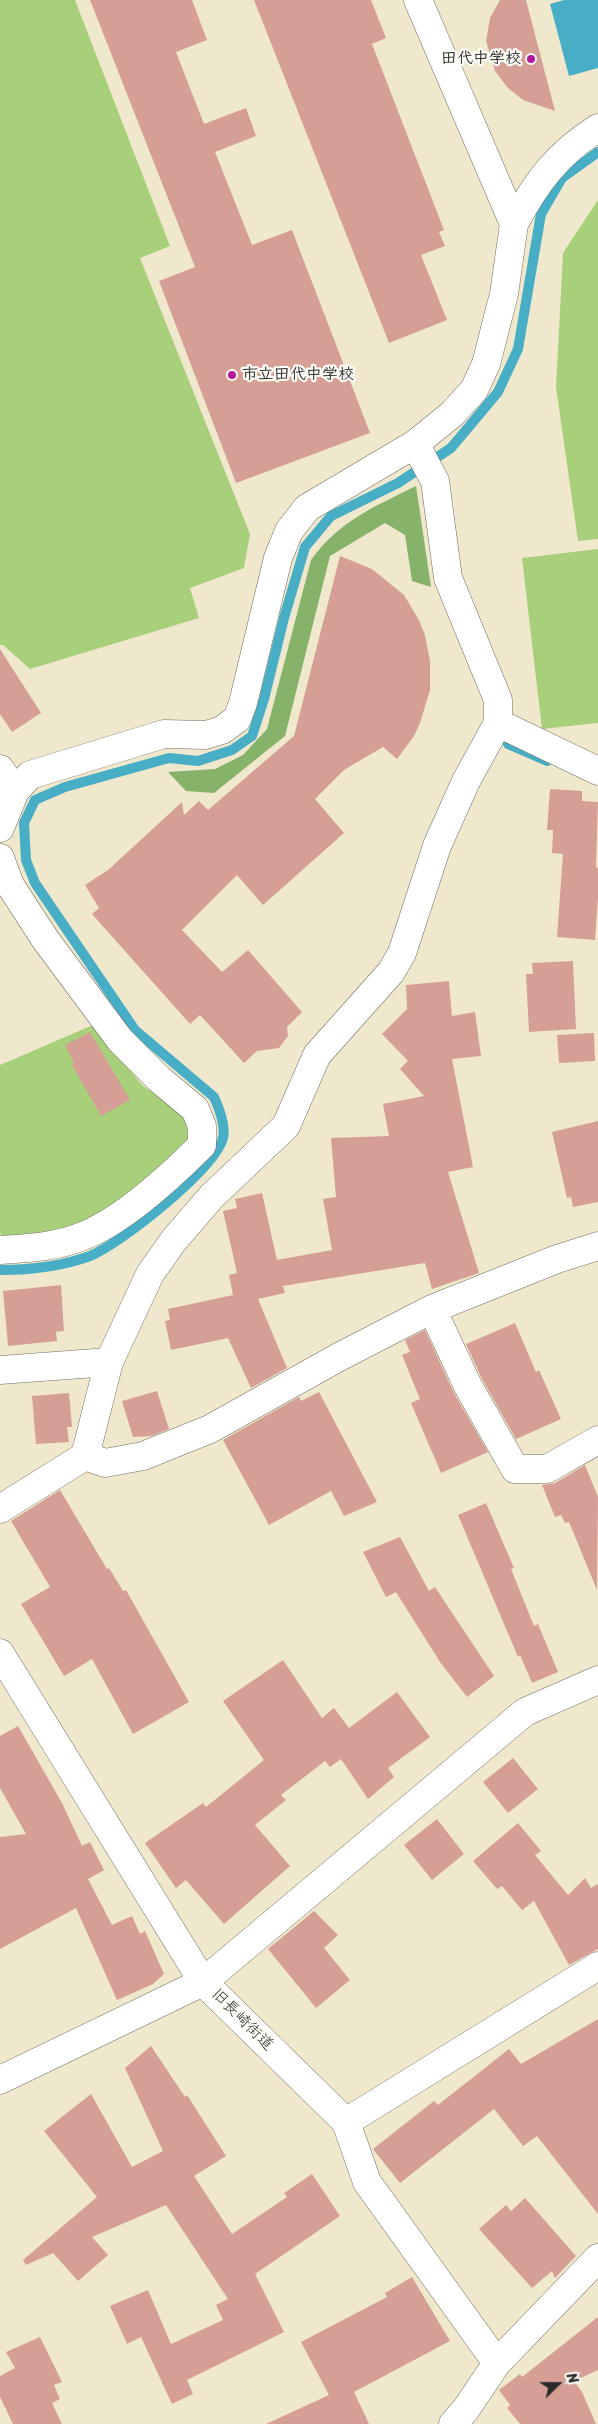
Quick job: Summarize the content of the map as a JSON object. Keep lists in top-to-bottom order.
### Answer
{
  "streets": {
    "street": ["旧長崎街道"]
  },
  "places": ["田代中学校", "市立田代中学校"],
  "north": "right"
}
